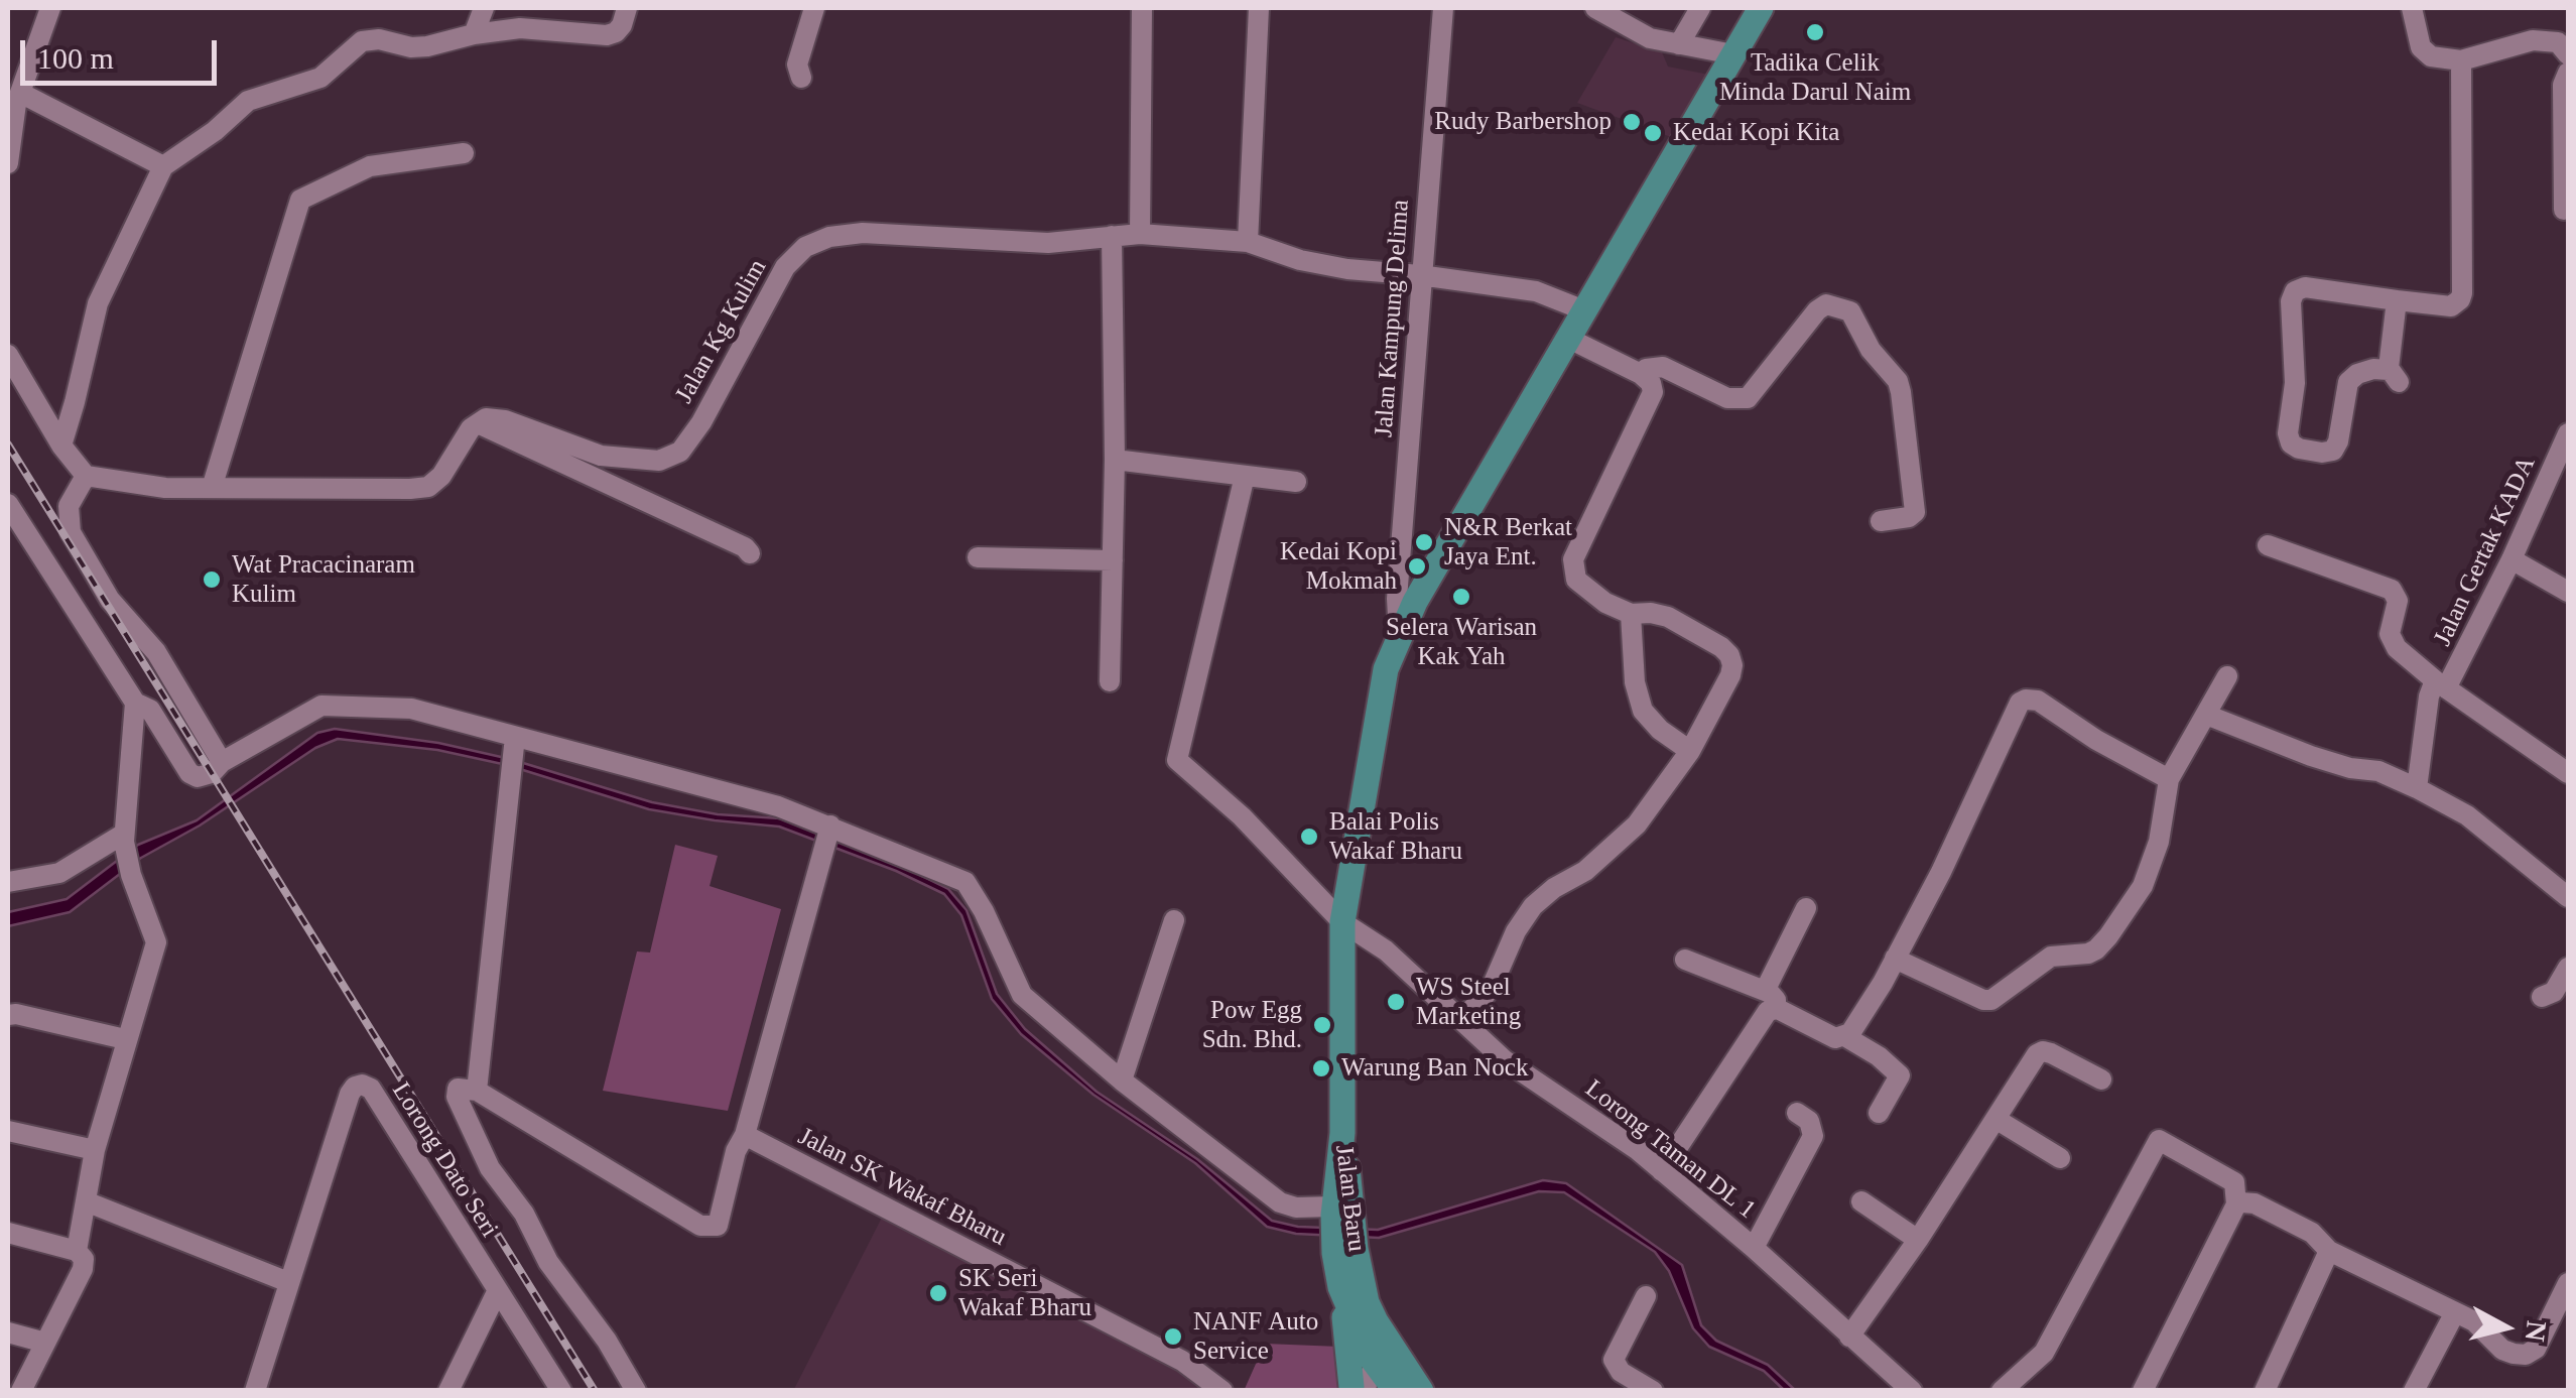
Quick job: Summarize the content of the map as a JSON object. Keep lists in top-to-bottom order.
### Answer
{
  "streets": {
    "main road": ["Jalan Baru"],
    "street": [
      "Jalan Kampung Delima",
      "Jalan Kg Kulim",
      "Jalan Gertak KADA",
      "Lorong Taman DL 1",
      "Lorong Dato Seri",
      "Jalan SK Wakaf Bharu"
    ]
  },
  "crossings": [
    ["Jalan Kampung Delima", "Jalan Kg Kulim"]
  ],
  "places": [
    "Tadika Celik Minda Darul Naim",
    "Rudy Barbershop",
    "Kedai Kopi Kita",
    "N&R Berkat Jaya Ent.",
    "Kedai Kopi Mokmah",
    "Wat Pracacinaram Kulim",
    "Selera Warisan Kak Yah",
    "Balai Polis Wakaf Bharu",
    "WS Steel Marketing",
    "Pow Egg Sdn. Bhd.",
    "Warung Ban Nock",
    "SK Seri Wakaf Bharu",
    "NANF Auto Service"
  ],
  "scale_bar": "100 m",
  "north": "right"
}
